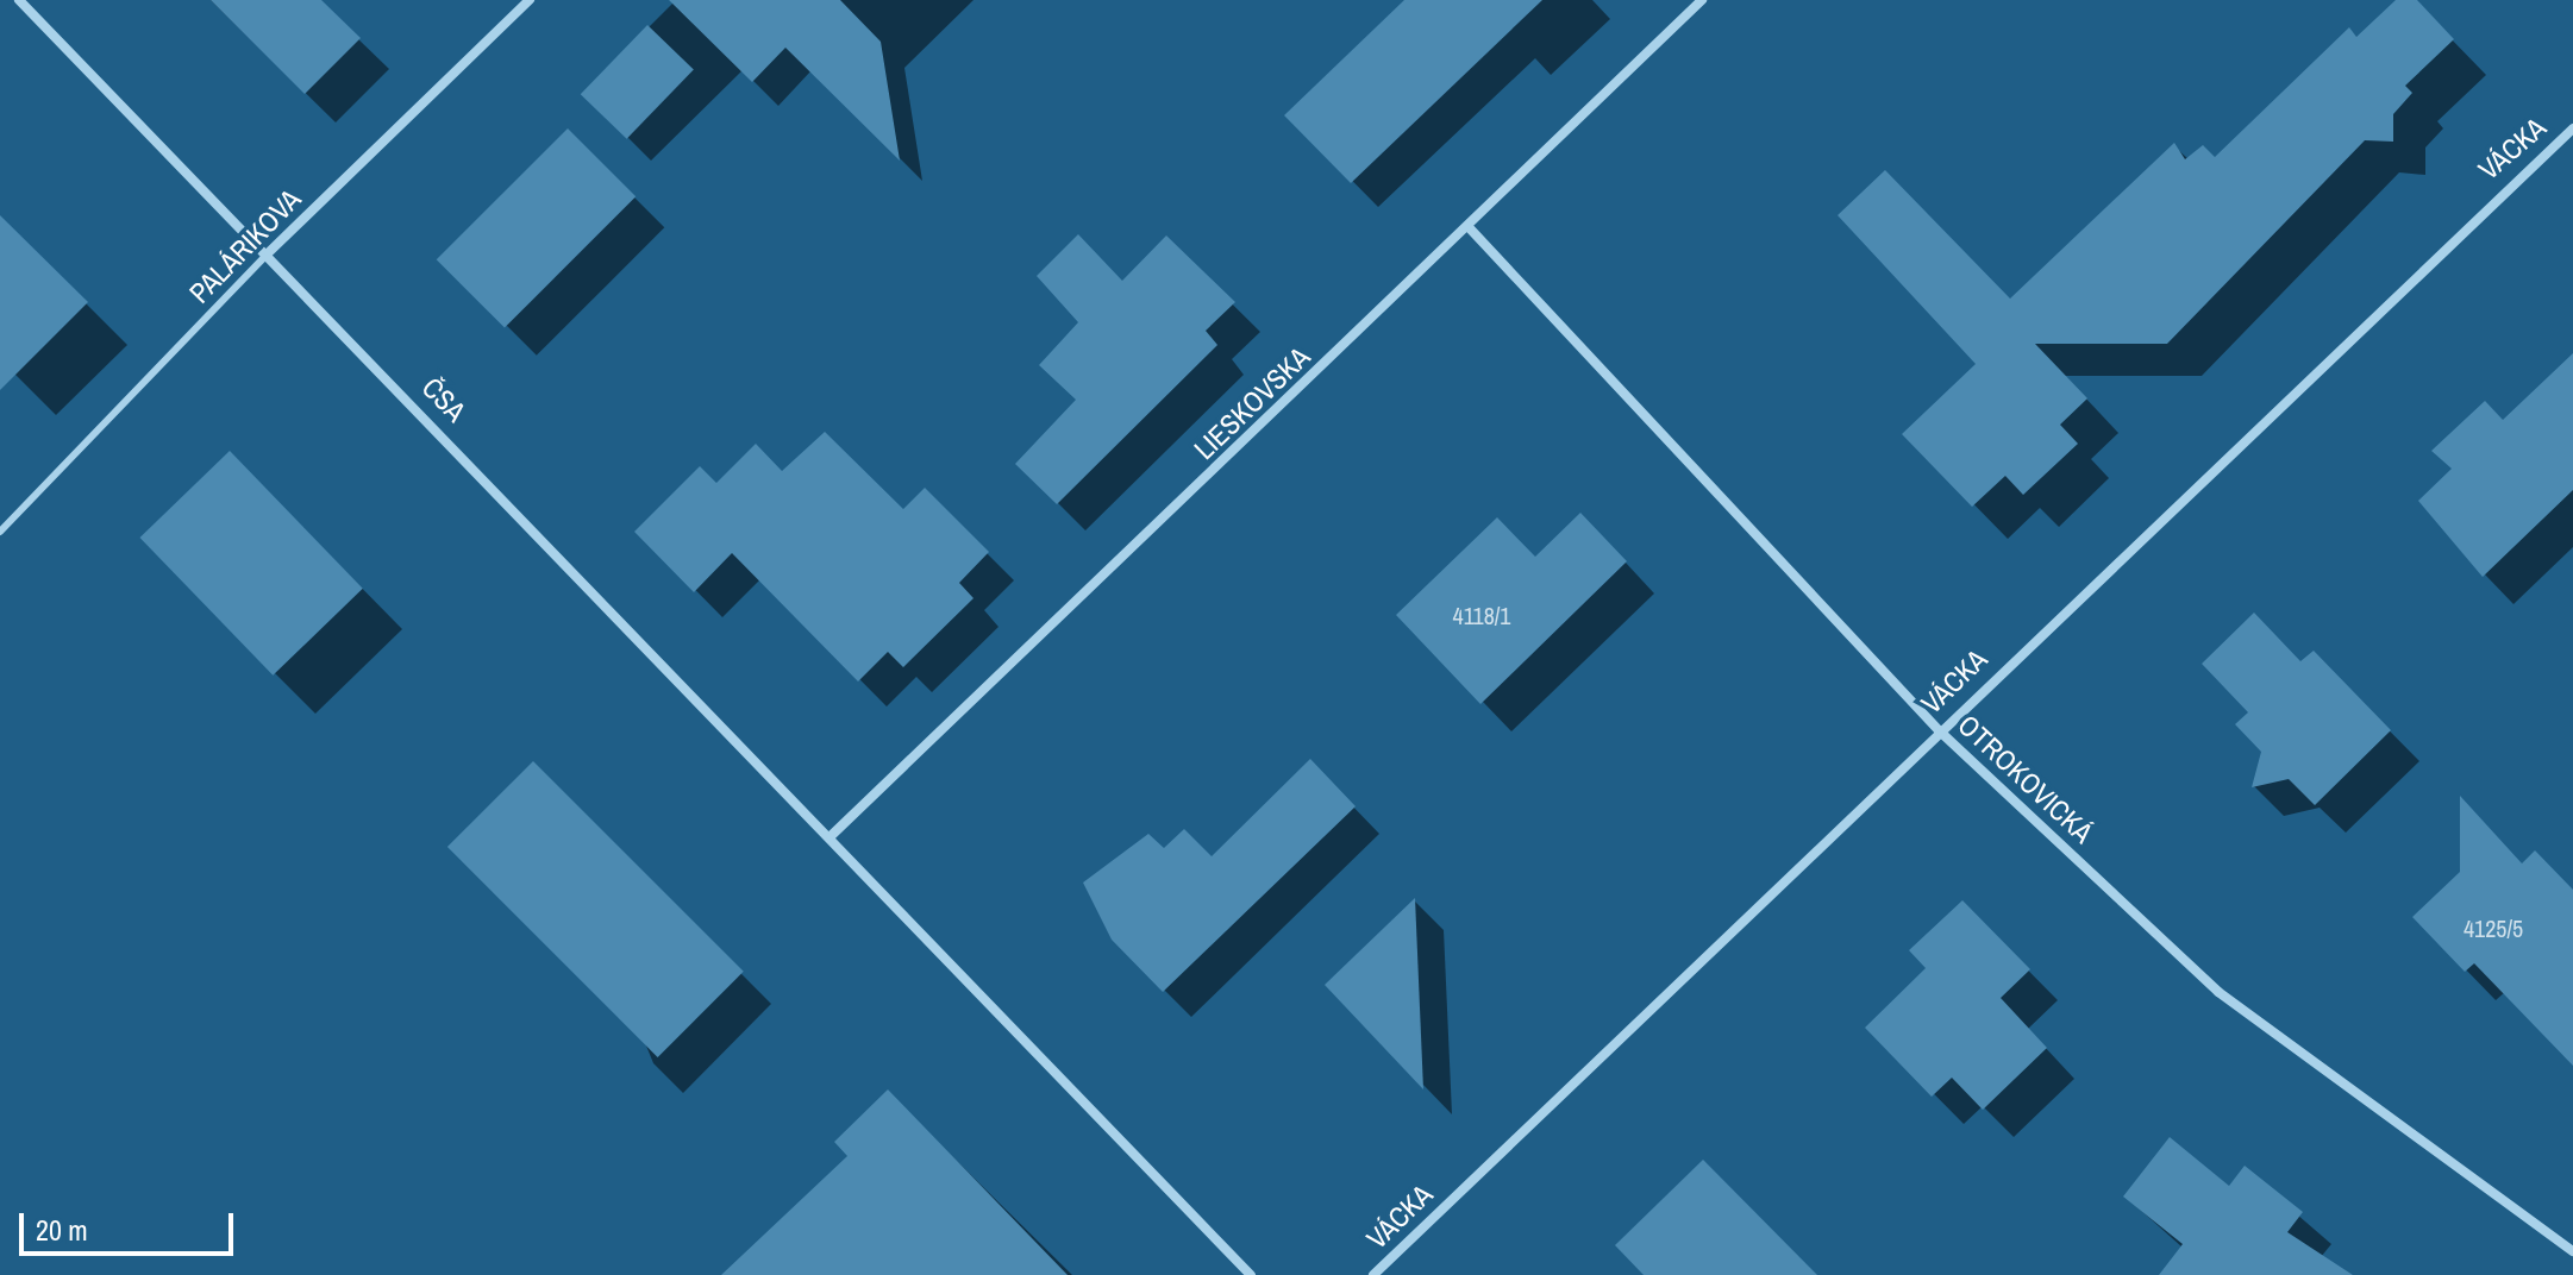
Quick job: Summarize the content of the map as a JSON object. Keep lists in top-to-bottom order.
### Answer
{
  "streets": {
    "street": [
      "VÁCKA",
      "PALÁRIKOVA",
      "ČSA",
      "LIESKOVSKA",
      "OTROKOVICKÁ"
    ]
  },
  "crossings": [
    ["VÁCKA", "OTROKOVICKÁ"],
    ["PALÁRIKOVA", "ČSA"],
    ["ČSA", "LIESKOVSKA"],
    ["LIESKOVSKA", "OTROKOVICKÁ"]
  ],
  "house_numbers": ["4118/1", "4125/5"],
  "scale_bar": "20 m"
}
